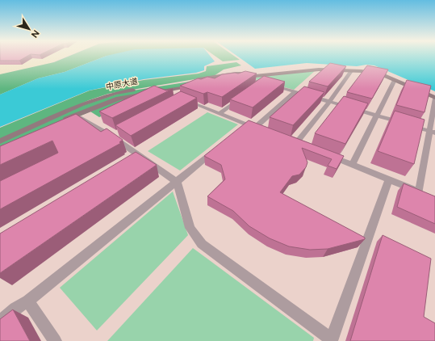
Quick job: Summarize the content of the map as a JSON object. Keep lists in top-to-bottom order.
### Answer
{
  "streets": {
    "main road": ["中原大道"]
  },
  "north": "bottom right"
}
